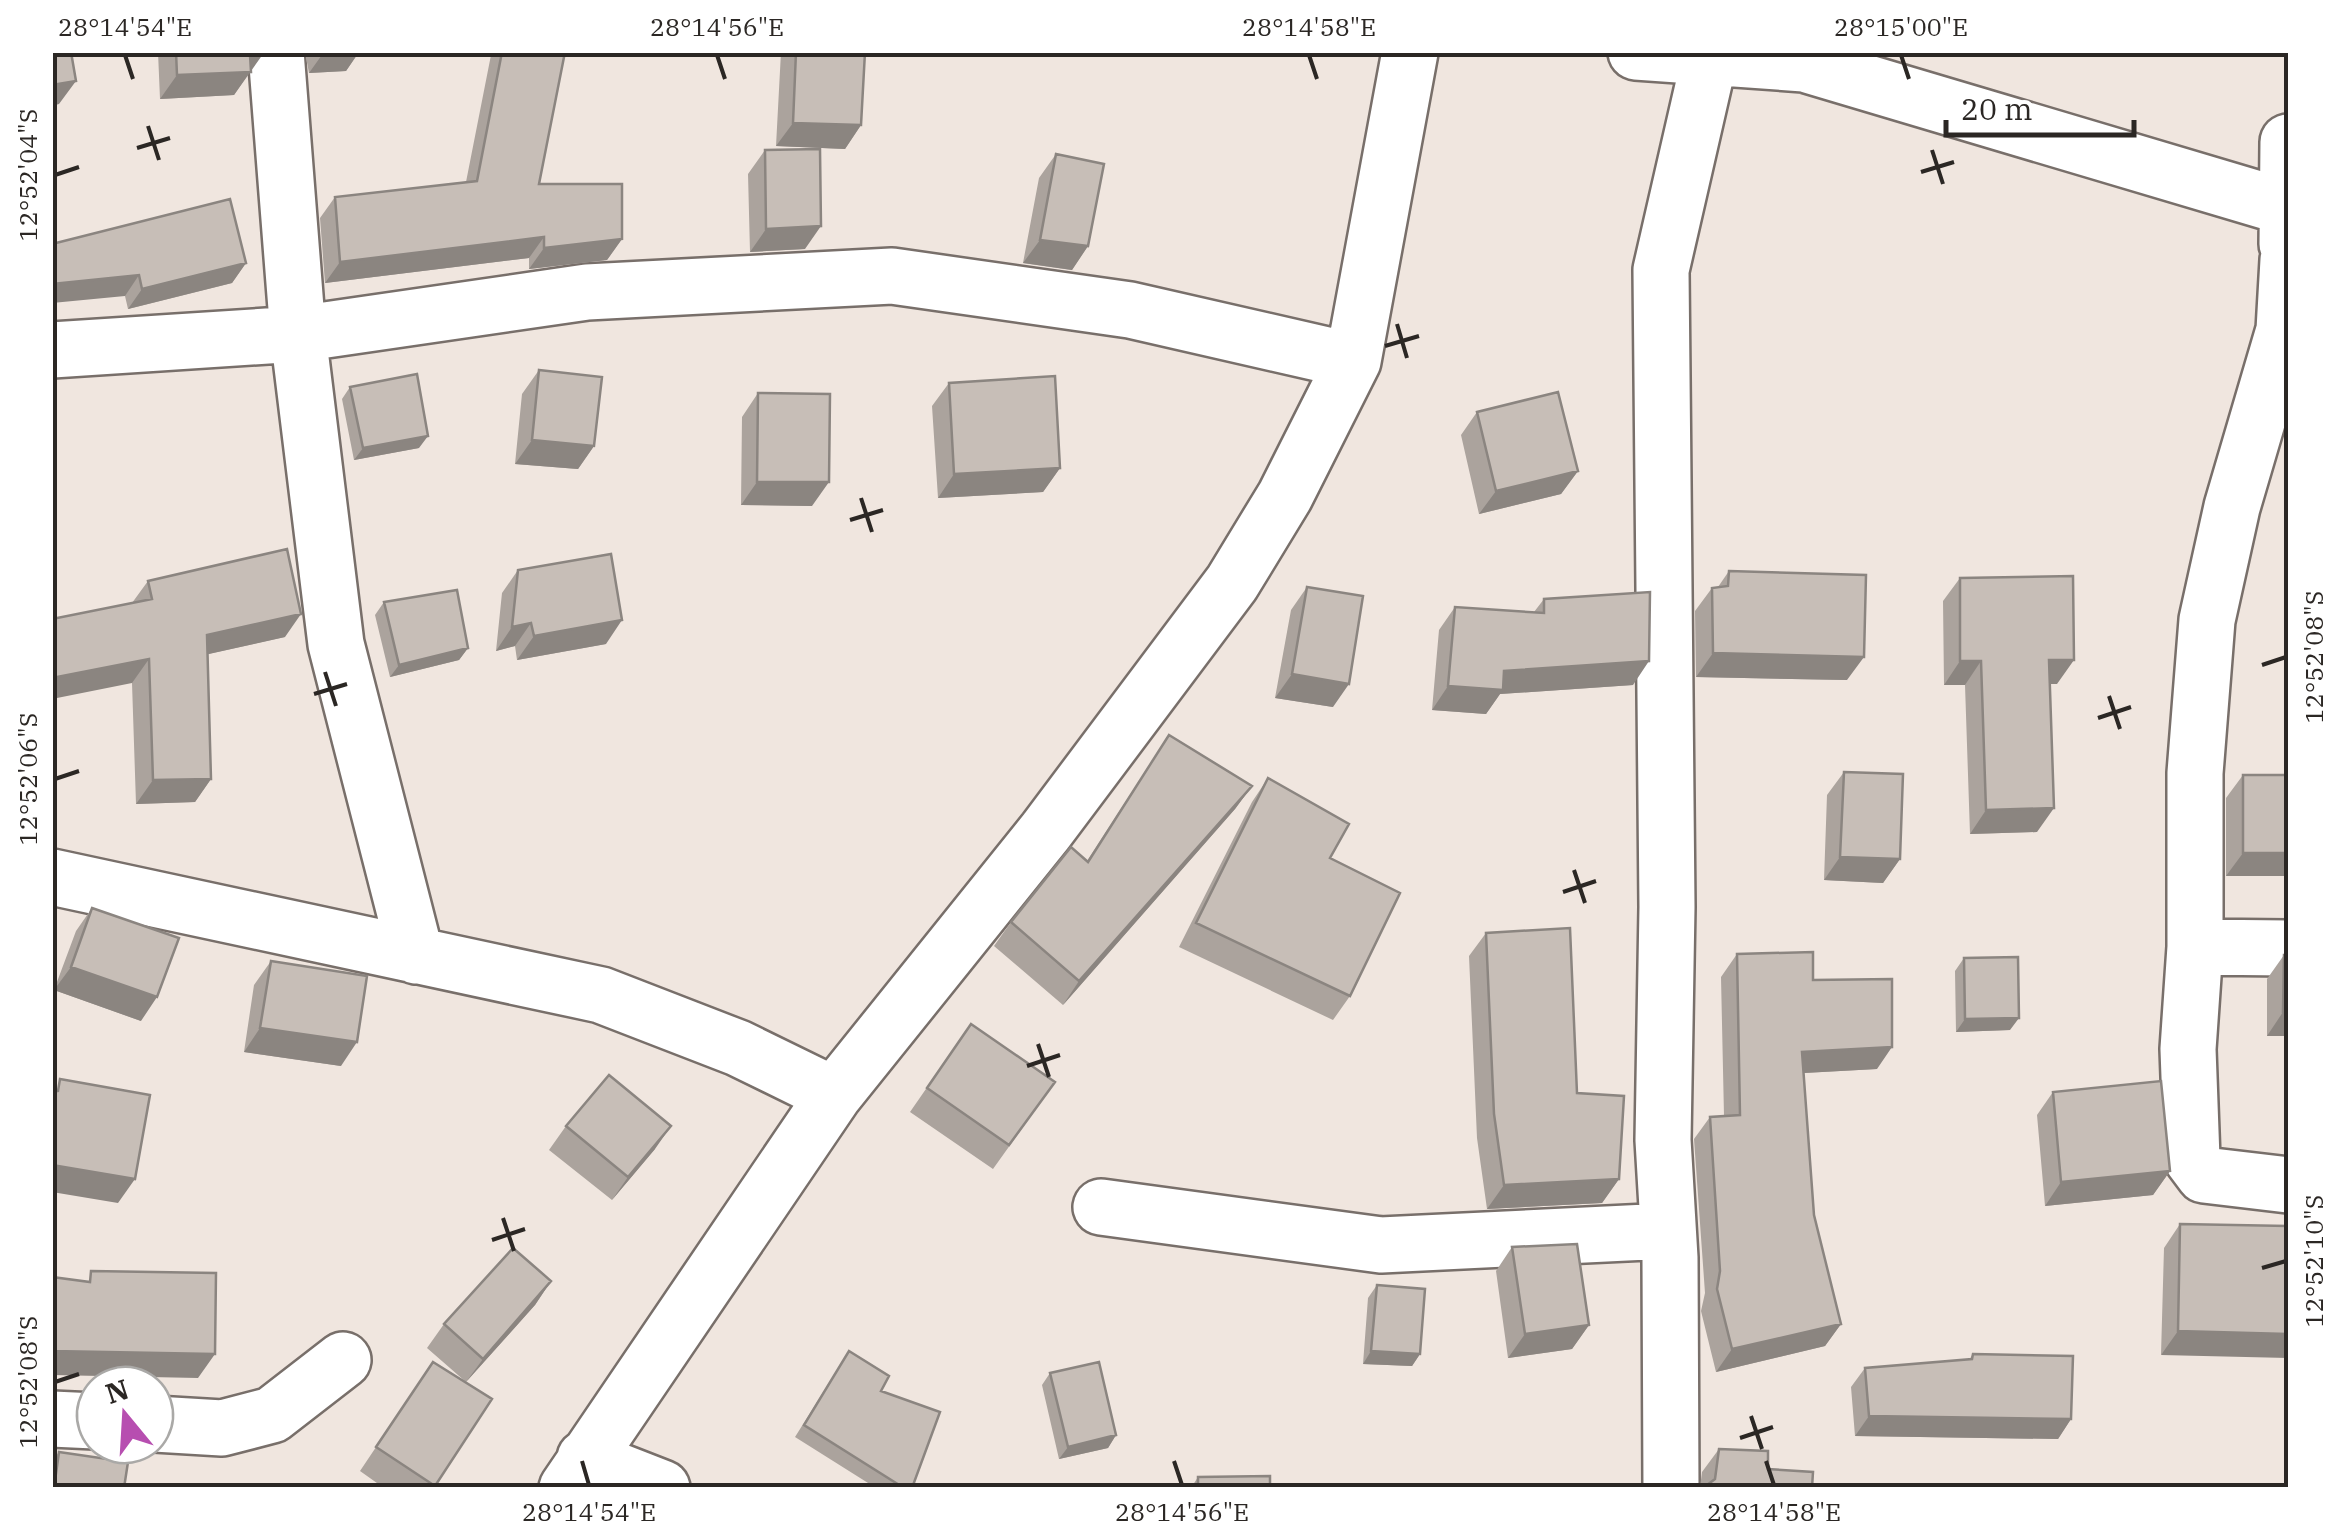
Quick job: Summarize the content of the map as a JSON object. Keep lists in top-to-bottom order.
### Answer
{
  "scale_bar": "20 m",
  "north": "top",
  "coordinates": [
    "28°14'54\"E",
    "28°14'56\"E",
    "28°14'58\"E",
    "28°15'00\"E",
    "12°52'04\"S",
    "12°52'08\"S",
    "12°52'06\"S",
    "12°52'10\"S"
  ]
}
